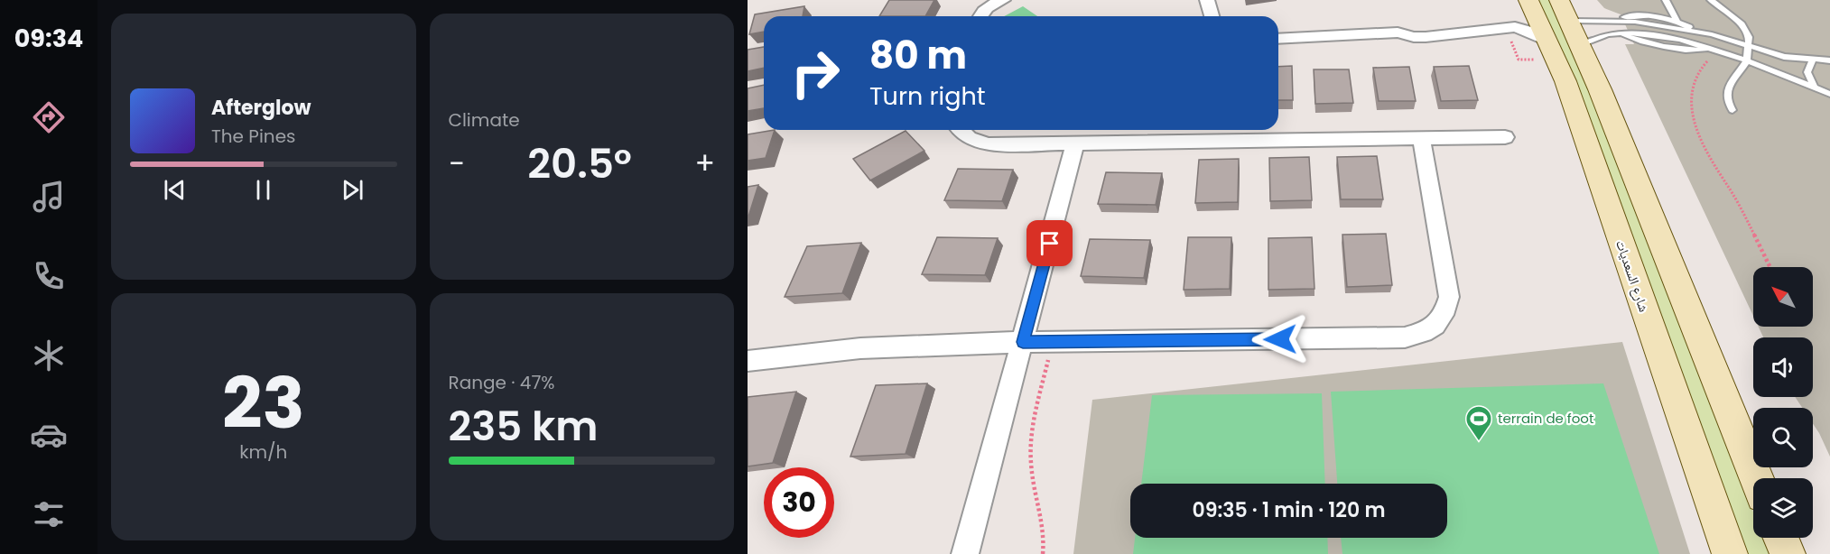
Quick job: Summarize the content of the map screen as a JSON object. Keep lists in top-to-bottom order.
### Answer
{
  "streets": {
    "street": ["شارع السعديات"]
  },
  "places": {
    "sports": ["terrain de foot"]
  },
  "north": "top left",
  "page": {
    "tabs": "09:34",
    "tile": [
      "Climate",
      ["23", "km/h"],
      ["Range · 47%", "235 km"]
    ],
    "turn": ["80 m", "Turn right"],
    "song": ["Afterglow", "The Pines"],
    "heat": ["−", "20.5°", "+"],
    "limit": "30",
    "trip": "09:35 · 1 min · 120 m"
  }
}
